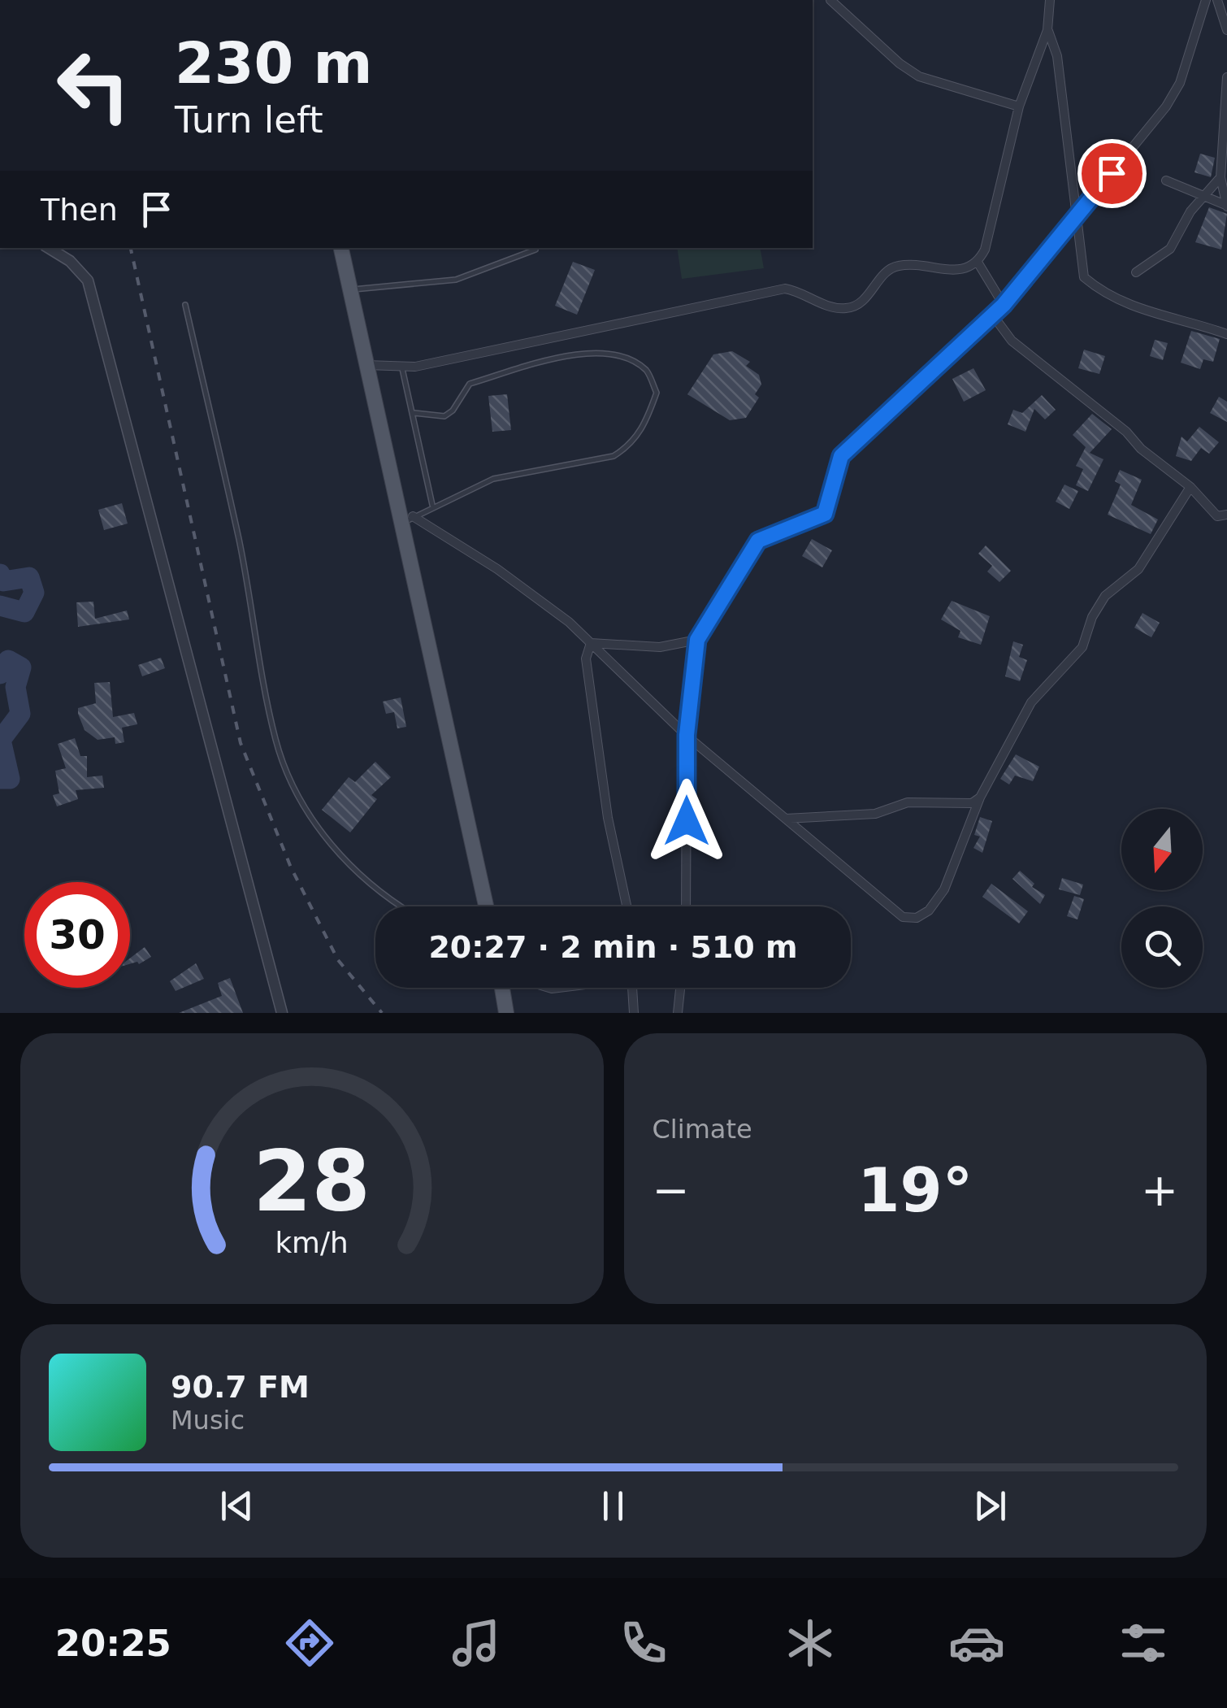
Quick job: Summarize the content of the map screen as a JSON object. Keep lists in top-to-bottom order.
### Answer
{
  "north": "bottom",
  "page": {
    "turn": ["230 m", "Turn left"],
    "then": "Then",
    "limit": "30",
    "trip": "20:27 · 2 min · 510 m",
    "tile": "Climate",
    "heat": ["−", "19°", "+"],
    "song": ["90.7 FM", "Music"],
    "tabs": "20:25",
    "gauge": ["28", "km/h"]
  }
}
